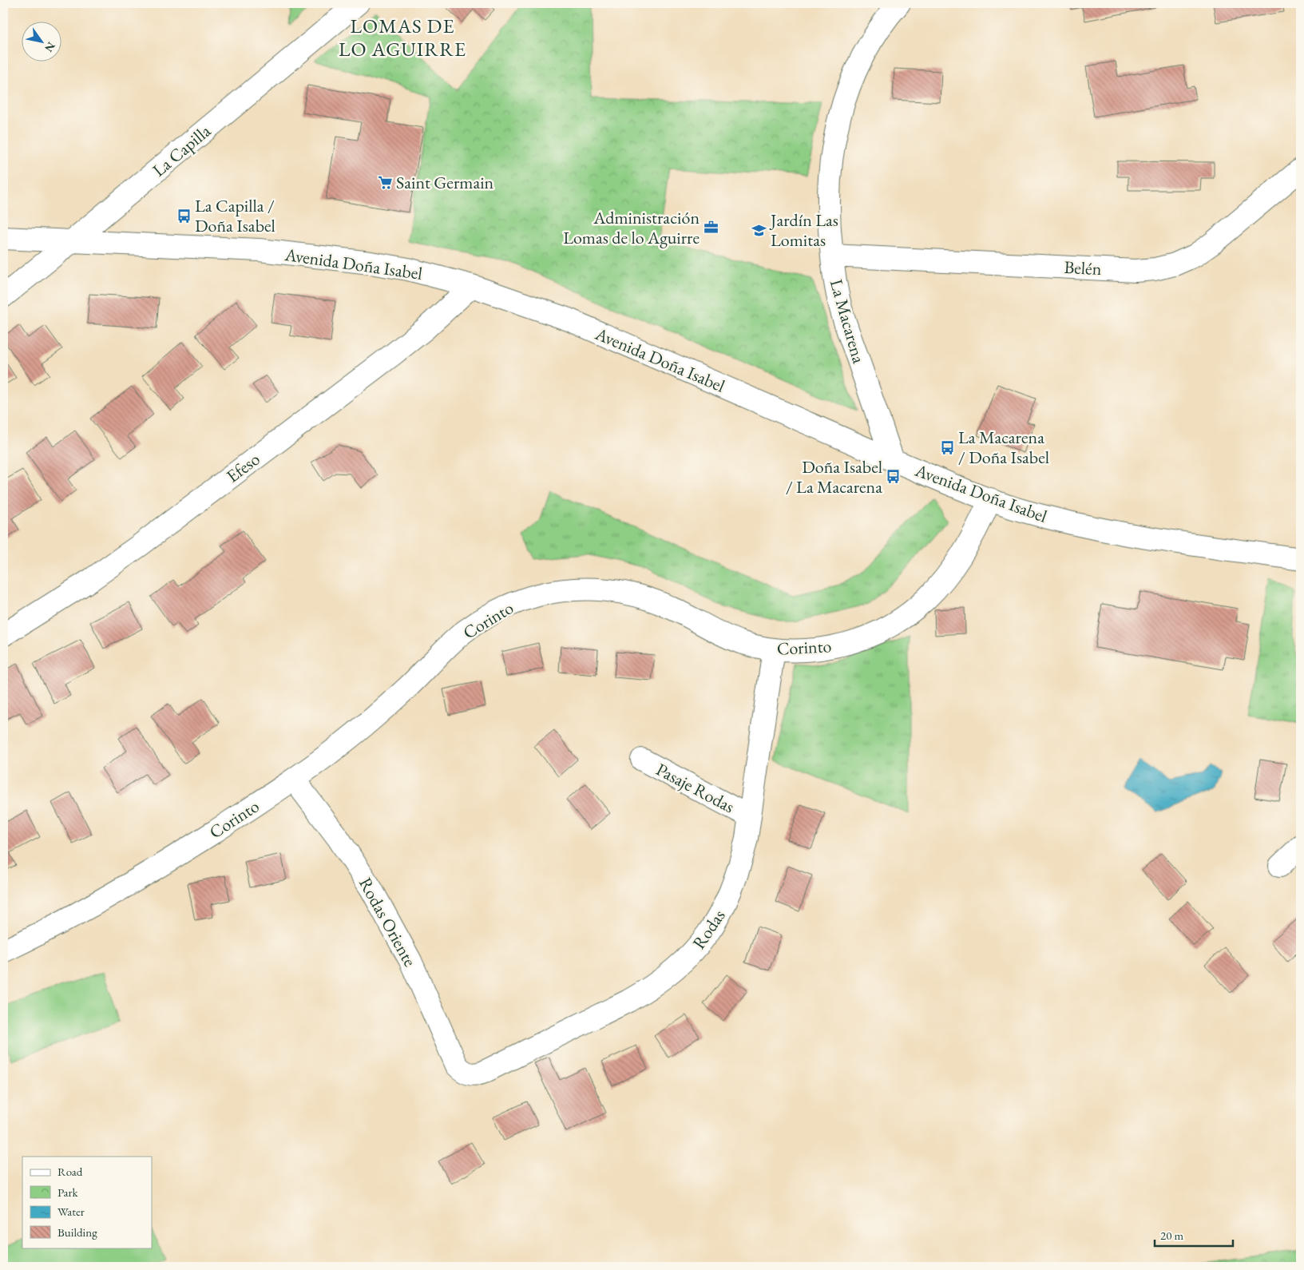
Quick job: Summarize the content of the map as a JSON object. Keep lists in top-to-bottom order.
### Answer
{
  "streets": {
    "street": [
      "La Capilla",
      "Avenida Doña Isabel",
      "Belén",
      "La Macarena",
      "Efeso",
      "Corinto",
      "Pasaje Rodas",
      "Rodas Oriente",
      "Rodas"
    ]
  },
  "crossings": [
    ["La Capilla", "Avenida Doña Isabel"],
    ["Avenida Doña Isabel", "La Macarena"],
    ["Avenida Doña Isabel", "Efeso"],
    ["Avenida Doña Isabel", "Corinto"],
    ["Belén", "La Macarena"],
    ["Corinto", "Rodas Oriente"],
    ["Corinto", "Rodas"],
    ["Pasaje Rodas", "Rodas"],
    ["Rodas Oriente", "Rodas"]
  ],
  "districts": ["LOMAS DE LO AGUIRRE"],
  "places": {
    "supermarket": ["Saint Germain"],
    "bus stop": ["La Capilla / Doña Isabel", "La Macarena / Doña Isabel", "Doña Isabel / La Macarena"],
    "office": ["Administración Lomas de lo Aguirre"],
    "school or university": ["Jardín Las Lomitas"]
  },
  "legend": [
    "Road",
    "Park",
    "Water",
    "Building"
  ],
  "scale_bar": "20 m",
  "north": "bottom right"
}
